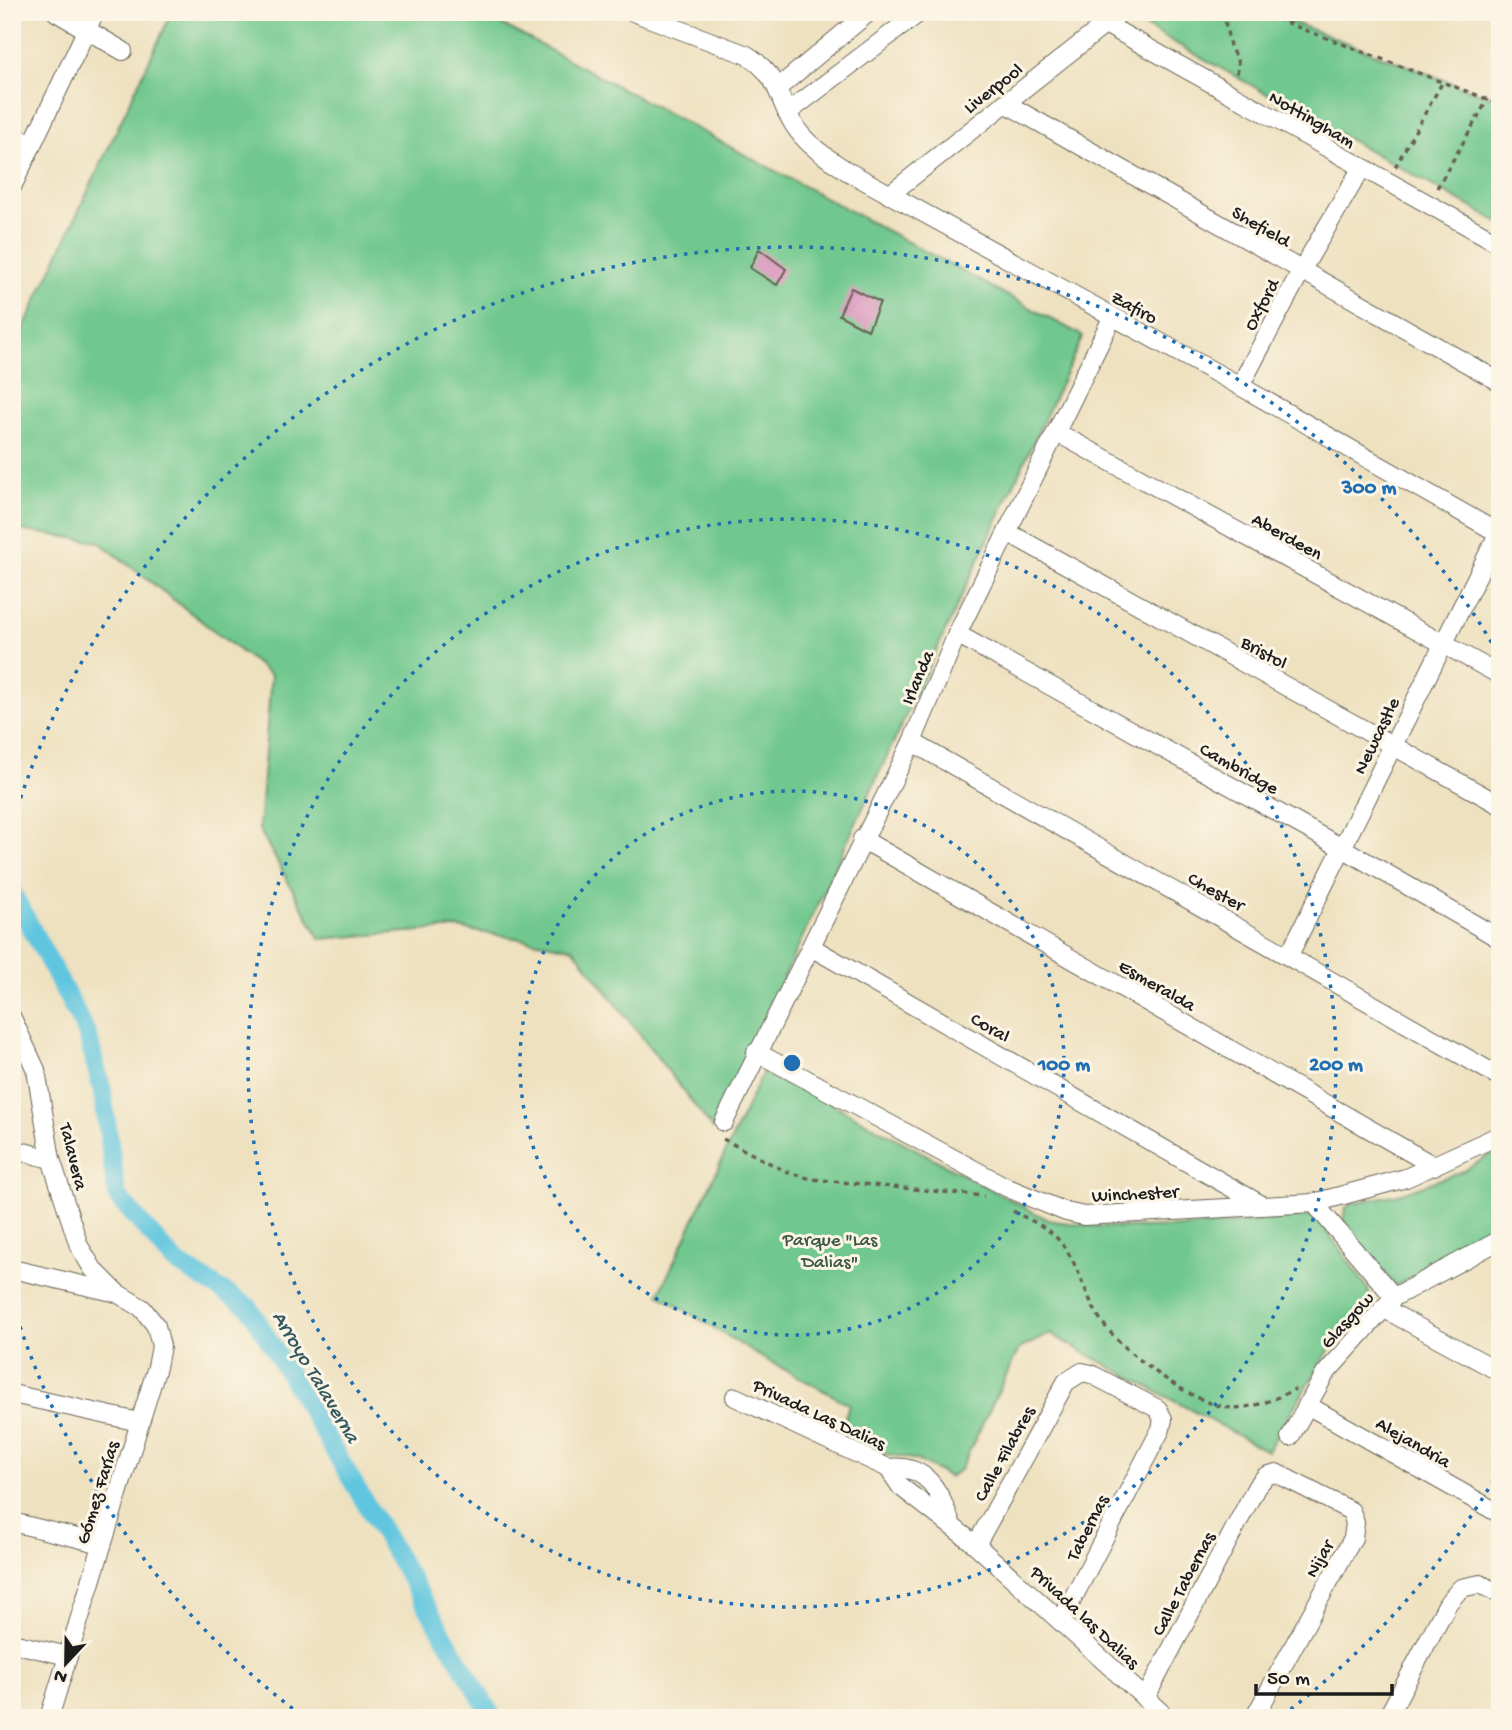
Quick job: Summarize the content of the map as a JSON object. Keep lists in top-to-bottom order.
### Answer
{
  "streets": {
    "street": [
      "Liverpool",
      "Nottingham",
      "Shefield",
      "Oxford",
      "Zafiro",
      "Aberdeen",
      "Bristol",
      "Irlanda",
      "Newcastle",
      "Cambridge",
      "Chester",
      "Esmeralda",
      "Coral",
      "Talavera",
      "Winchester",
      "Glasgow",
      "Privada Las Dalias",
      "Alejandria",
      "Calle Filabres",
      "Gómez Farías",
      "Tabernas",
      "Nijar",
      "Calle Tabernas",
      "Privada las Dalias"
    ]
  },
  "crossings": [
    ["Liverpool", "Nottingham"],
    ["Liverpool", "Shefield"],
    ["Liverpool", "Zafiro"],
    ["Nottingham", "Oxford"],
    ["Shefield", "Oxford"],
    ["Oxford", "Zafiro"],
    ["Zafiro", "Irlanda"],
    ["Zafiro", "Newcastle"],
    ["Aberdeen", "Irlanda"],
    ["Aberdeen", "Newcastle"],
    ["Bristol", "Irlanda"],
    ["Bristol", "Newcastle"],
    ["Irlanda", "Cambridge"],
    ["Irlanda", "Chester"],
    ["Irlanda", "Esmeralda"],
    ["Irlanda", "Coral"],
    ["Irlanda", "Winchester"],
    ["Newcastle", "Cambridge"],
    ["Newcastle", "Chester"],
    ["Esmeralda", "Winchester"],
    ["Coral", "Winchester"],
    ["Talavera", "Gómez Farías"],
    ["Glasgow", "Alejandria"],
    ["Privada Las Dalias", "Calle Filabres"],
    ["Privada Las Dalias", "Privada las Dalias"],
    ["Calle Filabres", "Tabernas"],
    ["Calle Filabres", "Privada las Dalias"],
    ["Tabernas", "Privada las Dalias"],
    ["Nijar", "Calle Tabernas"],
    ["Calle Tabernas", "Privada las Dalias"]
  ],
  "water": ["Arroyo Talaverna"],
  "parks": ["Parque \"Las Dalias\""],
  "scale_bar": "50 m",
  "north": "bottom",
  "rings": ["300 m", "100 m", "200 m"]
}
